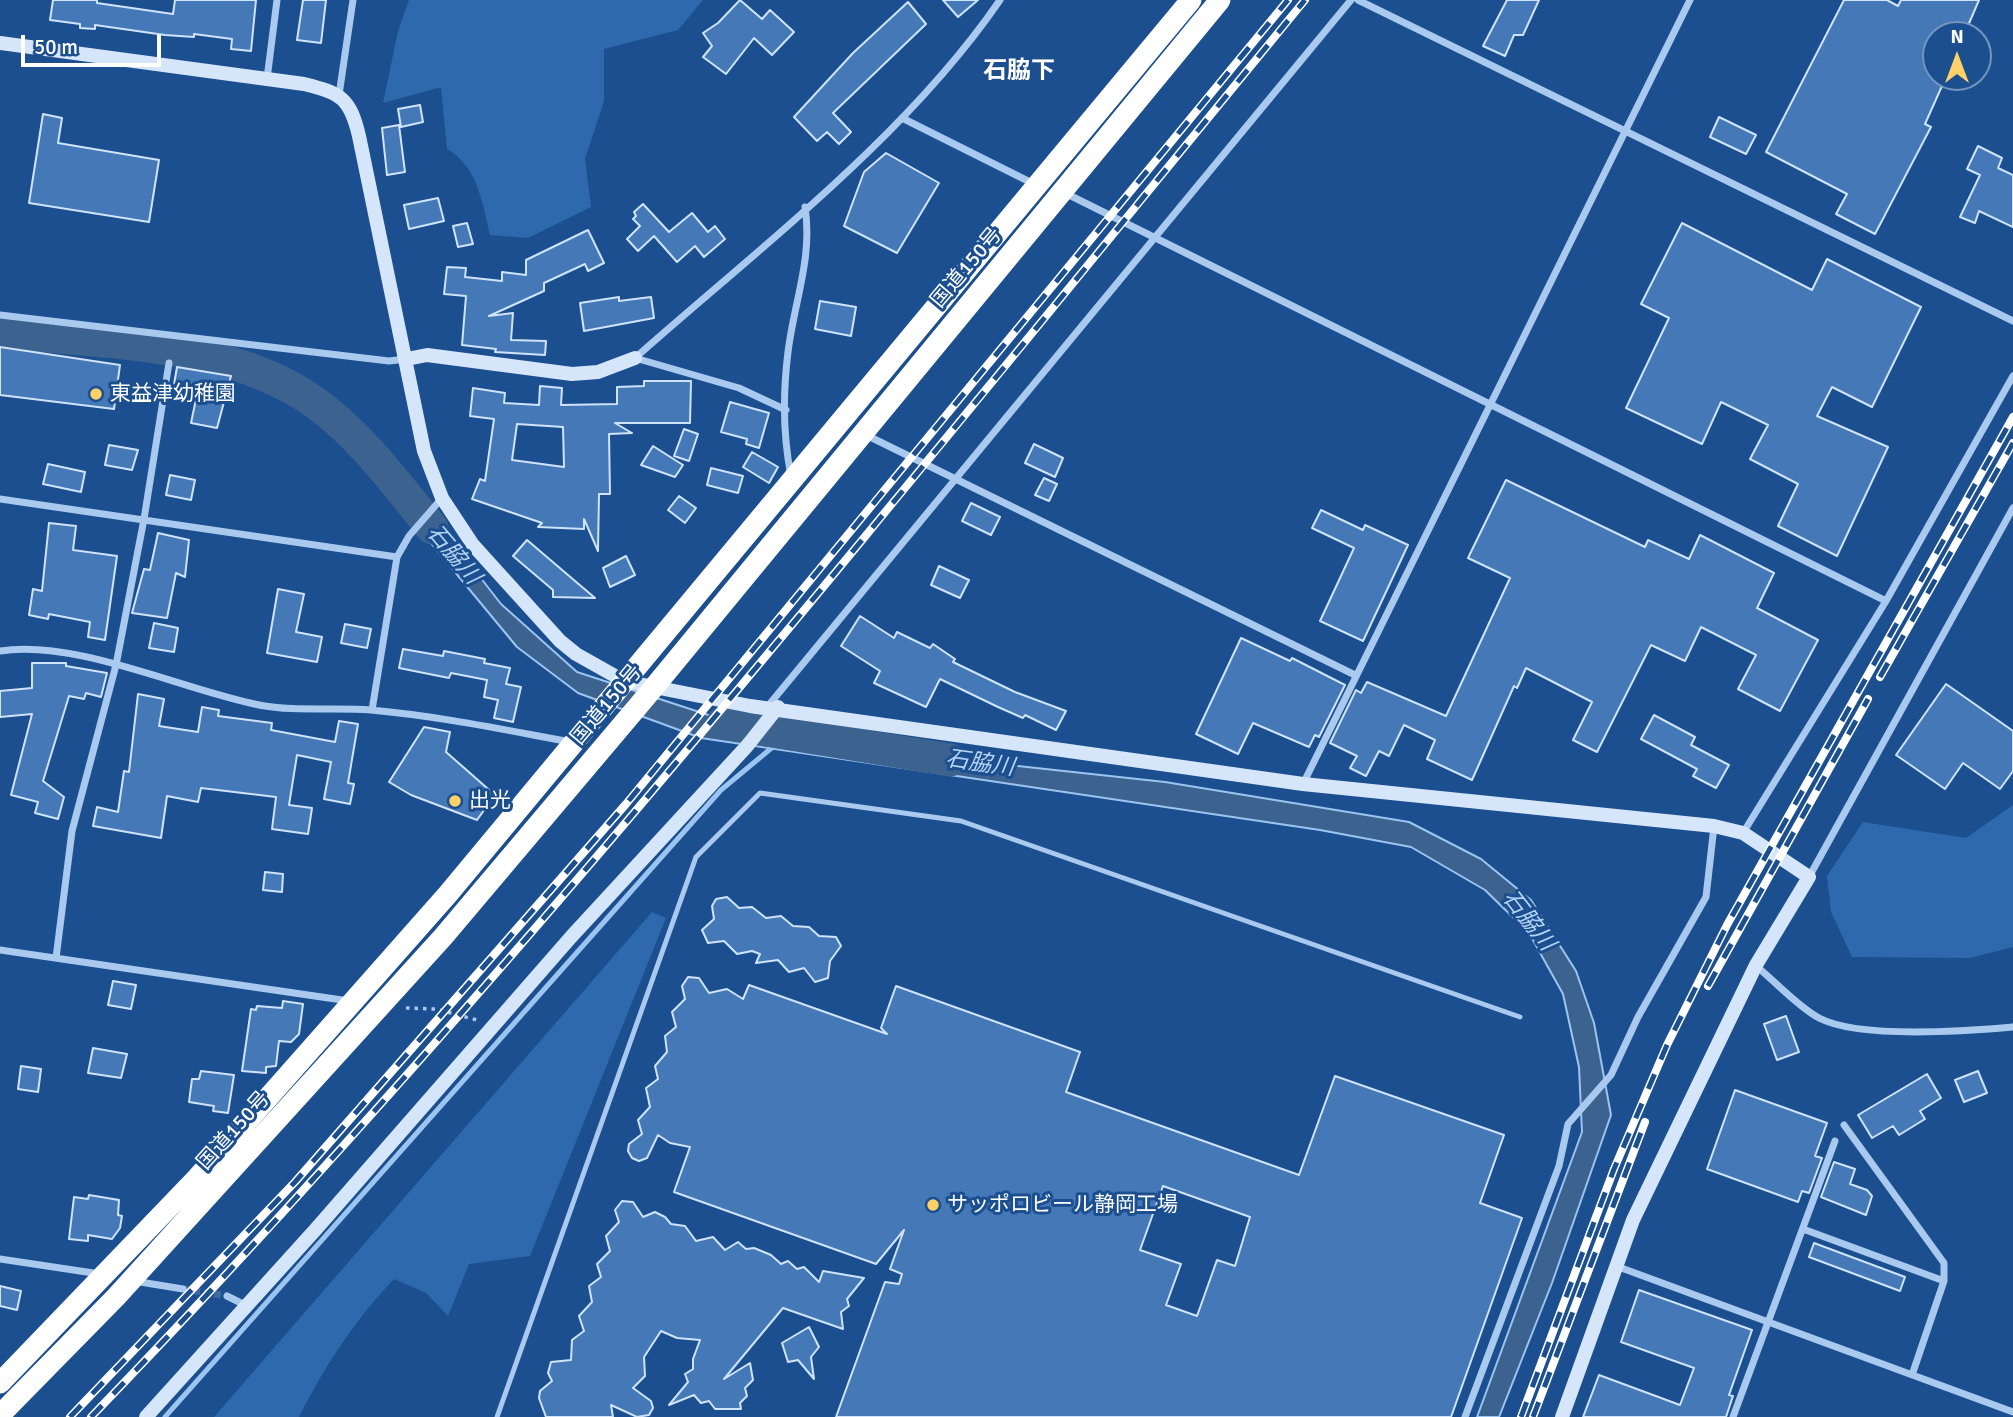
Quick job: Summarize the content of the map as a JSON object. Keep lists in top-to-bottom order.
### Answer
{
  "streets": {
    "highway": ["国道150号"]
  },
  "districts": ["石脇下"],
  "water": ["石脇川"],
  "places": ["東益津幼稚園", "出光", "サッポロビール静岡工場"],
  "scale_bar": "50 m",
  "north": "top"
}
